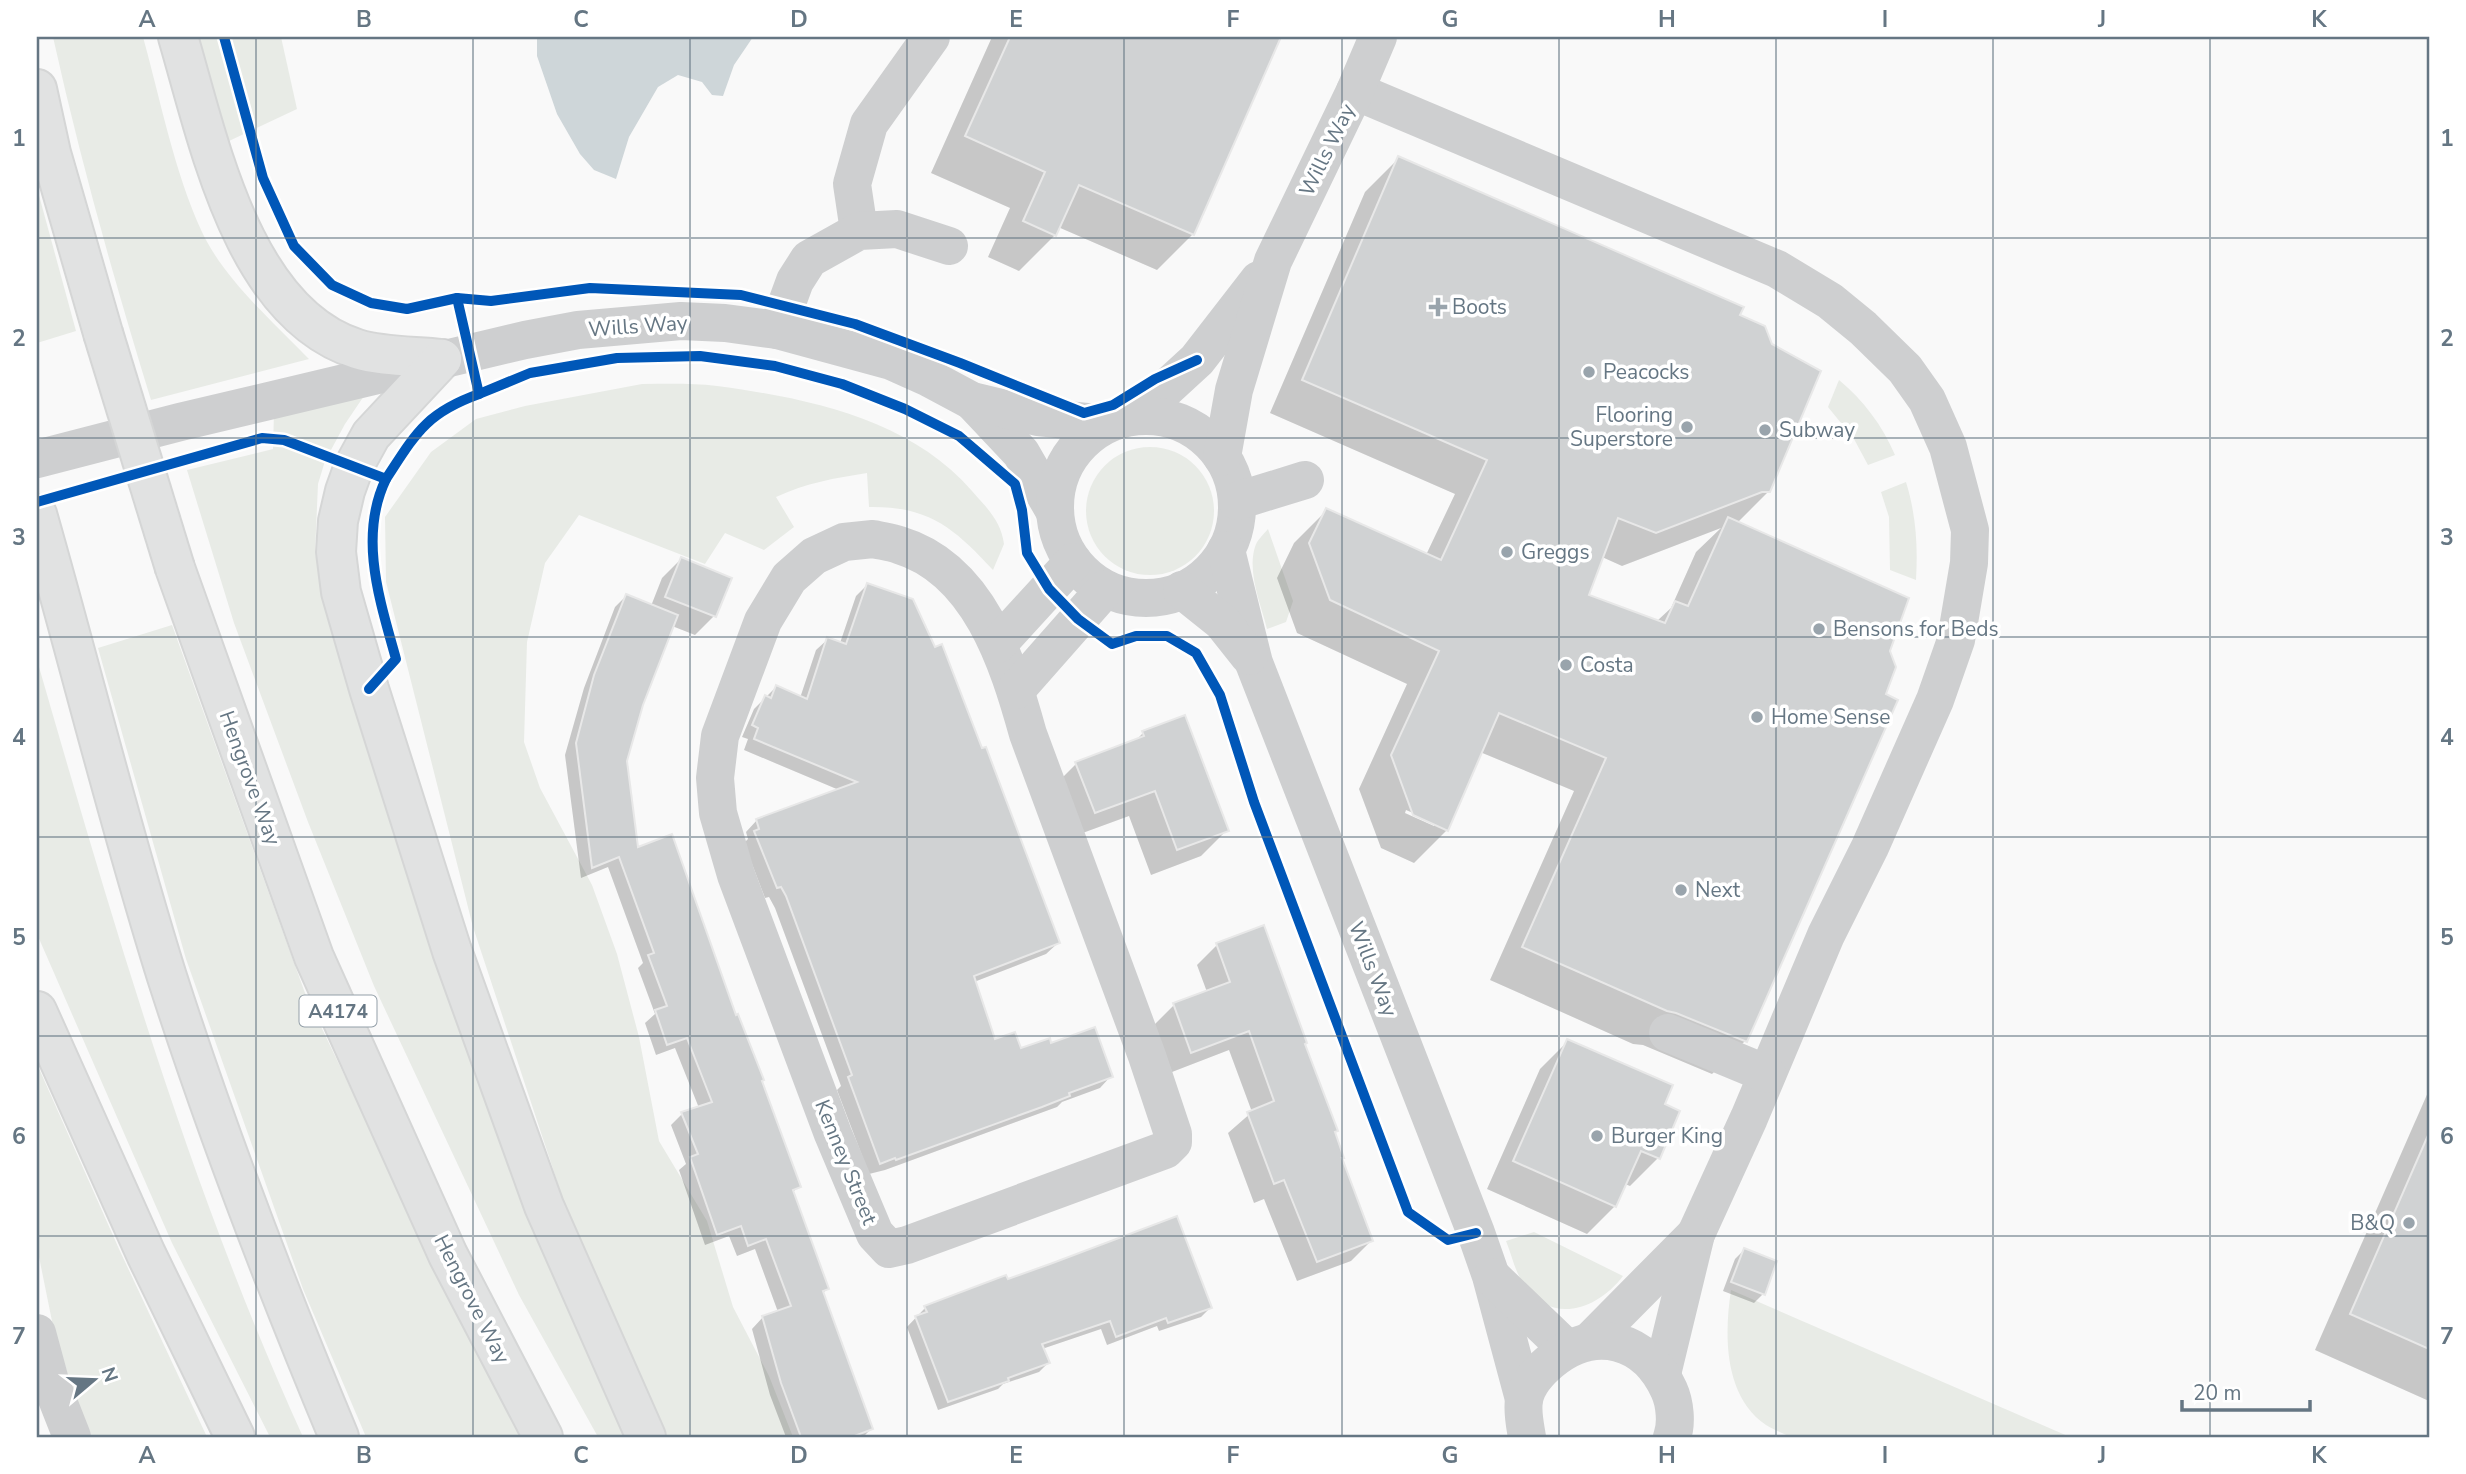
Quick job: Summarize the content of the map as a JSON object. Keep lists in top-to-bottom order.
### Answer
{
  "streets": {
    "highway": ["Hengrove Way", "A4174"],
    "street": ["Wills Way", "Kenney Street"]
  },
  "places": {
    "health": ["Boots"],
    "other": [
      "Peacocks",
      "Flooring Superstore",
      "Subway",
      "Greggs",
      "Bensons for Beds",
      "Costa",
      "Home Sense",
      "Next",
      "Burger King",
      "B&Q"
    ]
  },
  "scale_bar": "20 m",
  "north": "right",
  "grid": {
    "columns": [
      "A",
      "B",
      "C",
      "D",
      "E",
      "F",
      "G",
      "H",
      "I",
      "J",
      "K"
    ],
    "rows": [
      "1",
      "2",
      "3",
      "4",
      "5",
      "6",
      "7"
    ]
  }
}
